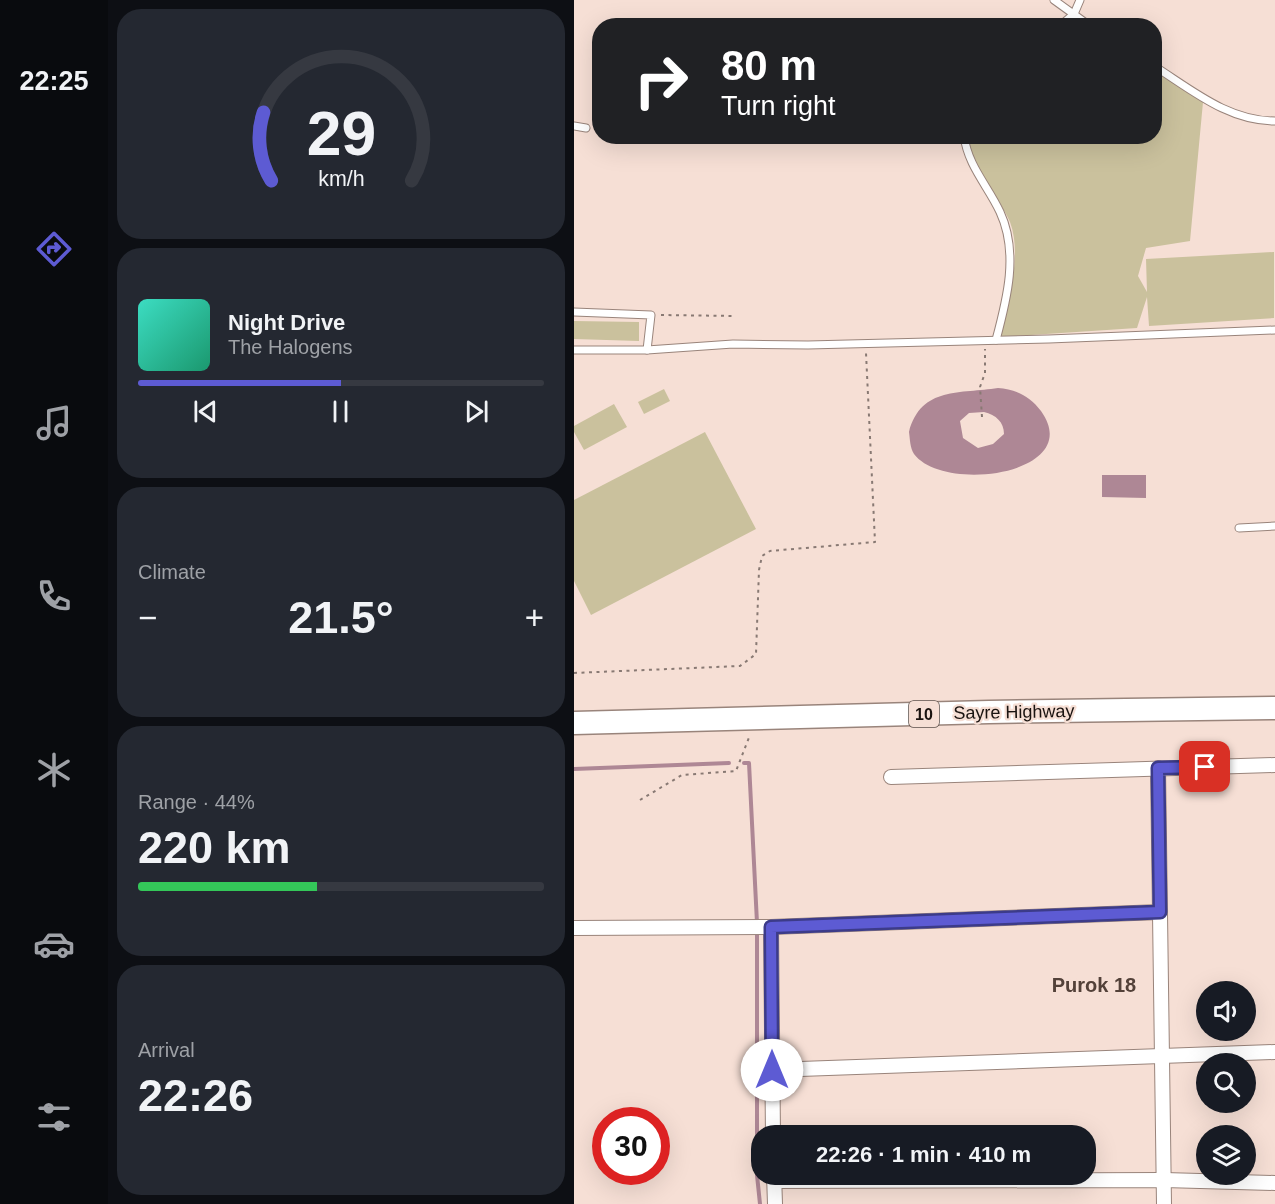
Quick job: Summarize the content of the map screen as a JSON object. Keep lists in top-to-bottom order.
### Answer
{
  "streets": {
    "highway": ["Sayre Highway", "10"]
  },
  "districts": ["Purok 18"],
  "page": {
    "tabs": "22:25",
    "turn": ["80 m", "Turn right"],
    "song": ["Night Drive", "The Halogens"],
    "tile": [
      "Climate",
      ["Range · 44%", "220 km"],
      ["Arrival", "22:26"]
    ],
    "heat": ["−", "21.5°", "+"],
    "limit": "30",
    "trip": "22:26 · 1 min · 410 m",
    "gauge": ["29", "km/h"]
  }
}
